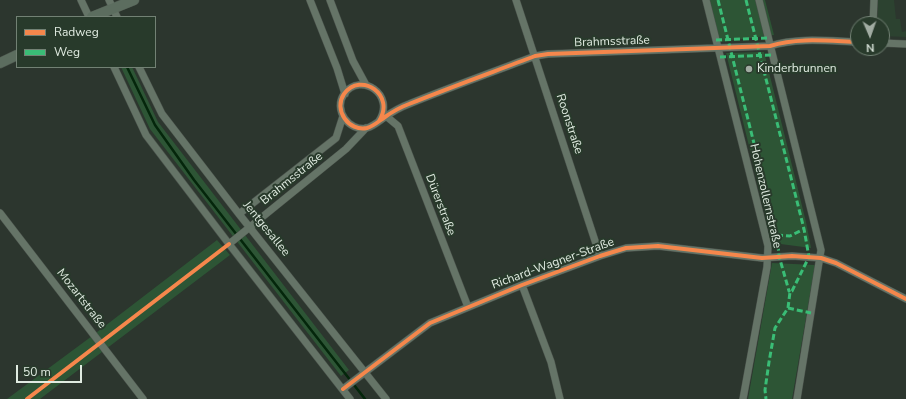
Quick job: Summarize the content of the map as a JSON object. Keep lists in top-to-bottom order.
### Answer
{
  "streets": {
    "street": [
      "Brahmsstraße",
      "Roonstraße",
      "Hohenzollernstraße",
      "Dürerstraße",
      "Jentgesallee",
      "Richard-Wagner-Straße",
      "Mozartstraße"
    ]
  },
  "crossings": [
    ["Brahmsstraße", "Roonstraße"],
    ["Brahmsstraße", "Hohenzollernstraße"],
    ["Brahmsstraße", "Dürerstraße"],
    ["Brahmsstraße", "Jentgesallee"],
    ["Roonstraße", "Richard-Wagner-Straße"],
    ["Hohenzollernstraße", "Richard-Wagner-Straße"],
    ["Dürerstraße", "Richard-Wagner-Straße"],
    ["Jentgesallee", "Richard-Wagner-Straße"]
  ],
  "places": ["Kinderbrunnen"],
  "legend": ["Radweg", "Weg"],
  "scale_bar": "50 m",
  "north": "bottom"
}
